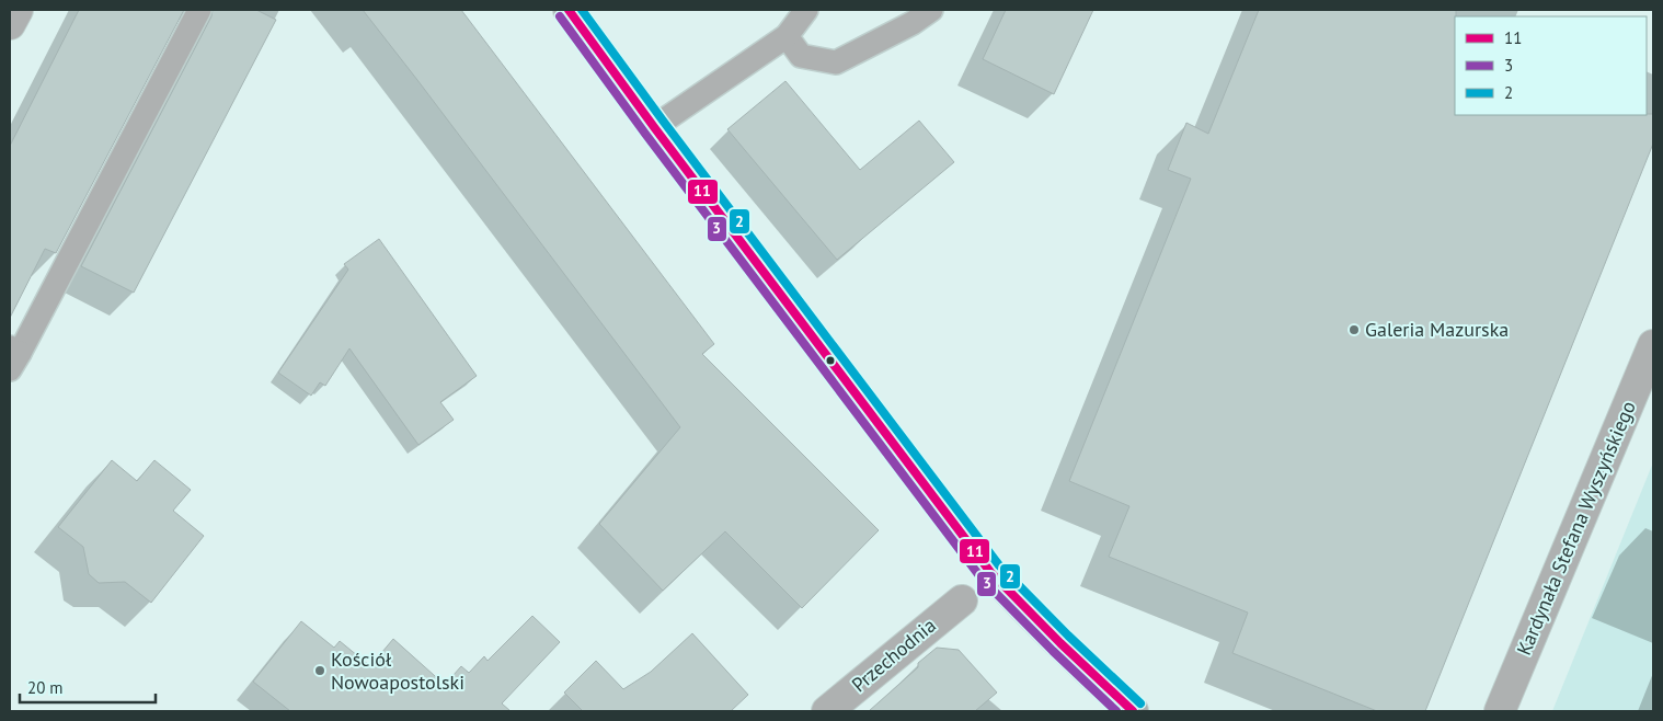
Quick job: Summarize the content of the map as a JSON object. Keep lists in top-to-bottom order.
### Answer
{
  "streets": {
    "street": ["Kardynała Stefana Wyszyńskiego", "Przechodnia"]
  },
  "places": ["Galeria Mazurska", "Kościół Nowoapostolski"],
  "lines": ["transit line 11", "transit line 2", "transit line 3"],
  "legend": ["11", "3", "2"],
  "scale_bar": "20 m"
}
